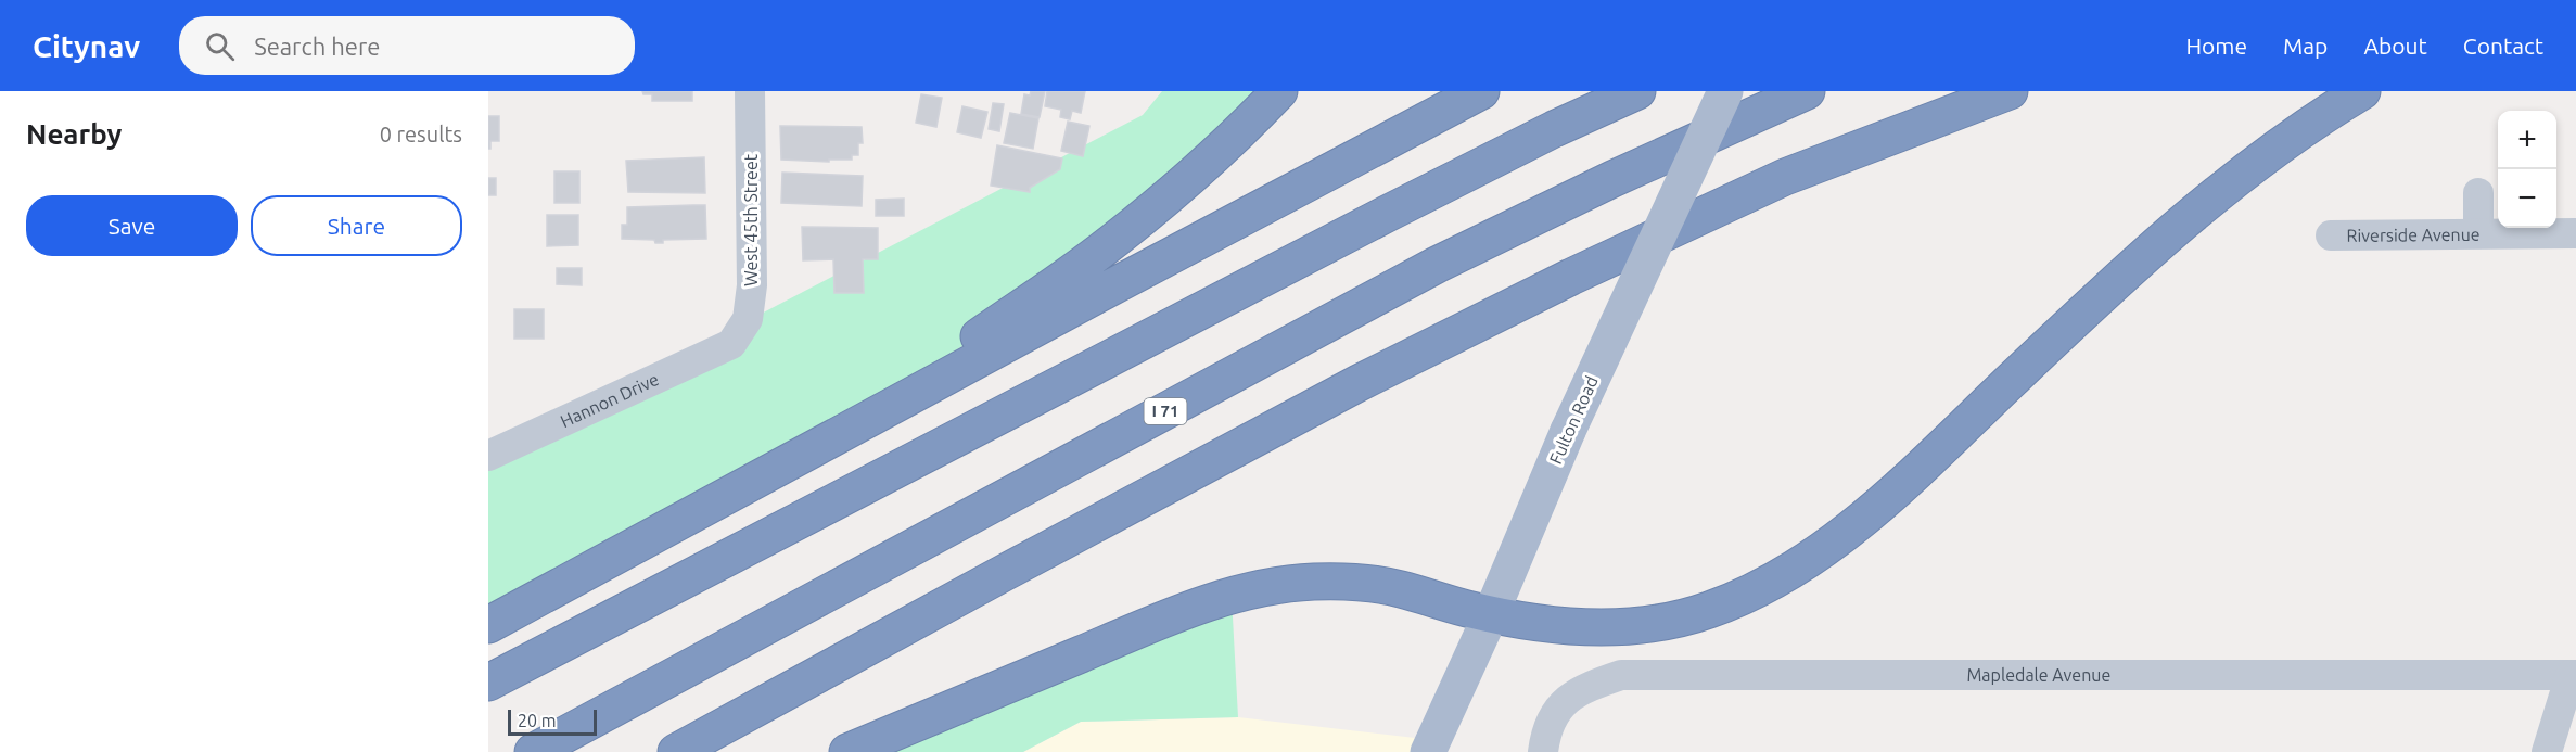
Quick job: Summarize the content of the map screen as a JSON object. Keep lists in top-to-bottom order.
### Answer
{
  "streets": {
    "highway": ["I 71"],
    "main road": ["Fulton Road"],
    "street": [
      "West 45th Street",
      "Riverside Avenue",
      "Hannon Drive",
      "Mapledale Avenue"
    ]
  },
  "crossings": [
    ["West 45th Street", "Hannon Drive"]
  ],
  "scale_bar": "20 m",
  "page": {
    "header": "Citynav",
    "search": "Search here",
    "nav": [
      "Home",
      "Map",
      "About",
      "Contact"
    ],
    "heading": ["Nearby", "0 results"],
    "map_buttons": ["+", "−"],
    "buttons": ["Save", "Share"],
    "scale": "20 m"
  }
}
